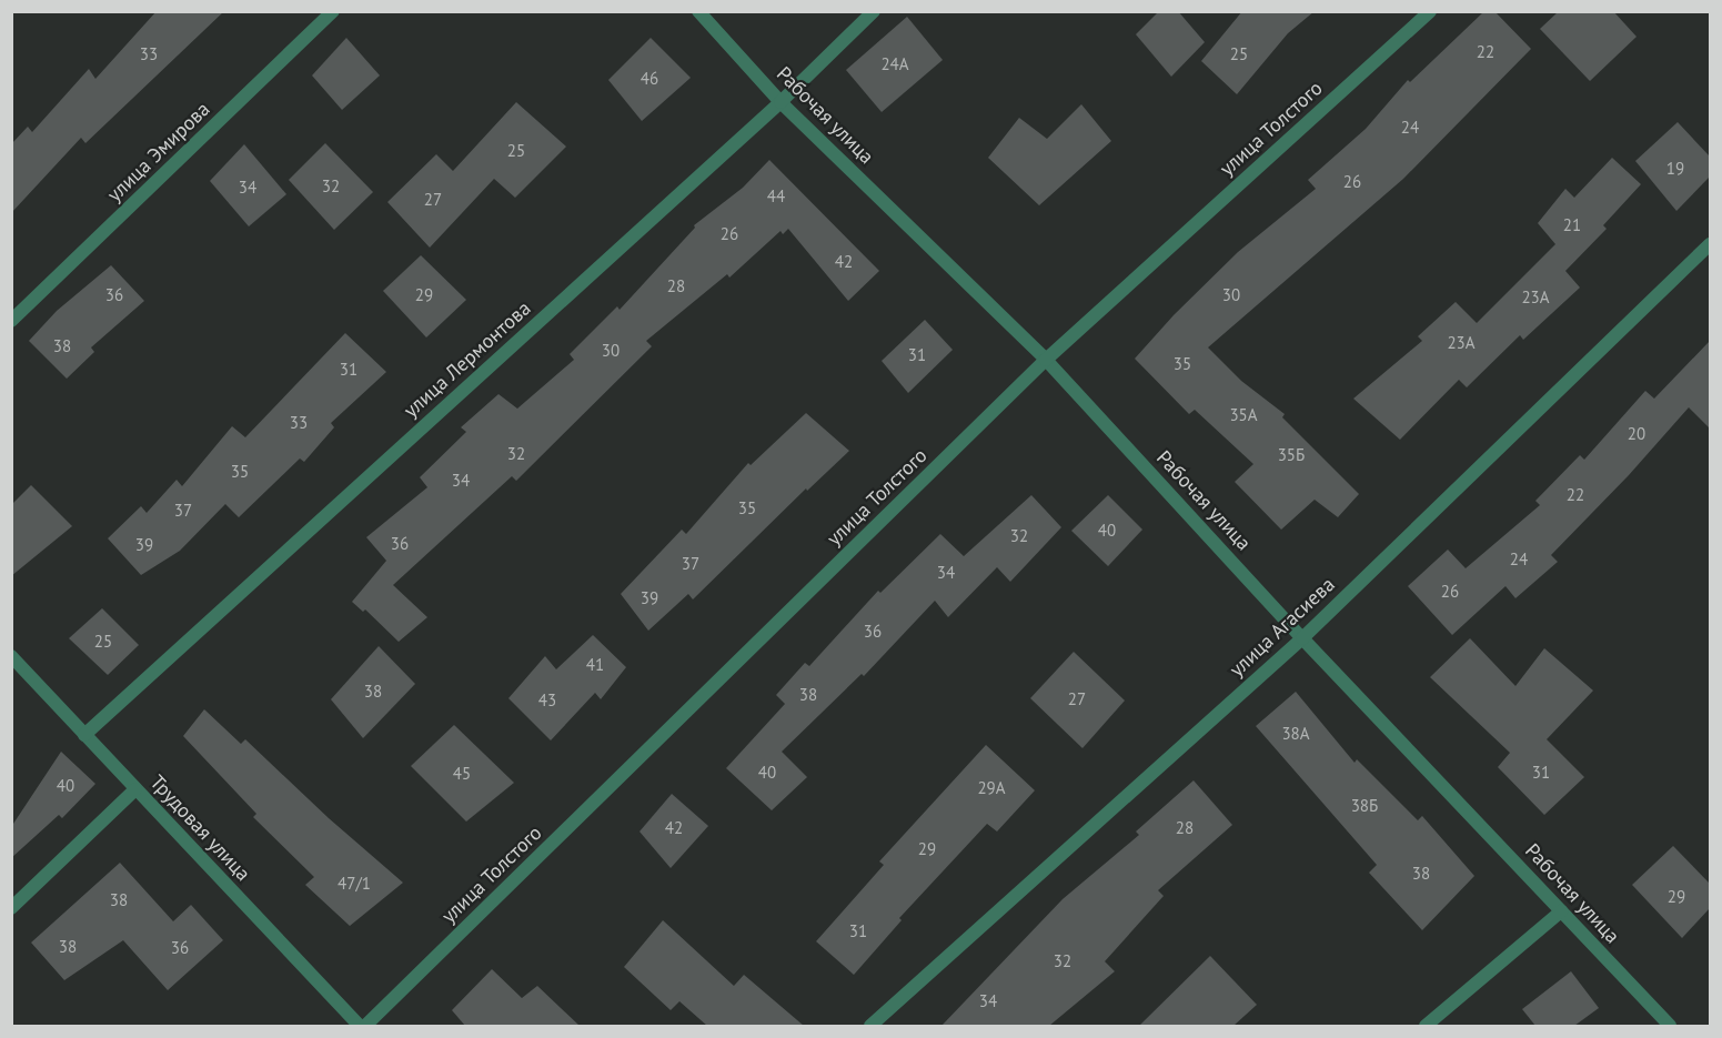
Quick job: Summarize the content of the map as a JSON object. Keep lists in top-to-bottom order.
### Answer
{
  "streets": {
    "street": [
      "Рабочая улица",
      "улица Толстого",
      "улица Эмирова",
      "улица Лермонтова",
      "улица Агасиева",
      "Трудовая улица"
    ]
  },
  "crossings": [
    ["Рабочая улица", "улица Толстого"],
    ["Рабочая улица", "улица Лермонтова"],
    ["Рабочая улица", "улица Агасиева"],
    ["улица Лермонтова", "Трудовая улица"]
  ],
  "house_numbers": [
    "22",
    "33",
    "25",
    "24А",
    "46",
    "24",
    "25",
    "19",
    "26",
    "32",
    "34",
    "44",
    "27",
    "21",
    "26",
    "42",
    "28",
    "36",
    "29",
    "30",
    "23А",
    "23А",
    "38",
    "30",
    "31",
    "35",
    "31",
    "35А",
    "33",
    "20",
    "32",
    "35Б",
    "35",
    "34",
    "22",
    "35",
    "37",
    "40",
    "32",
    "36",
    "39",
    "24",
    "37",
    "34",
    "26",
    "39",
    "36",
    "25",
    "41",
    "38",
    "38",
    "27",
    "43",
    "38А",
    "40",
    "31",
    "45",
    "40",
    "29А",
    "38Б",
    "42",
    "28",
    "29",
    "38",
    "47/1",
    "29",
    "38",
    "31",
    "38",
    "36",
    "32",
    "34"
  ]
}
